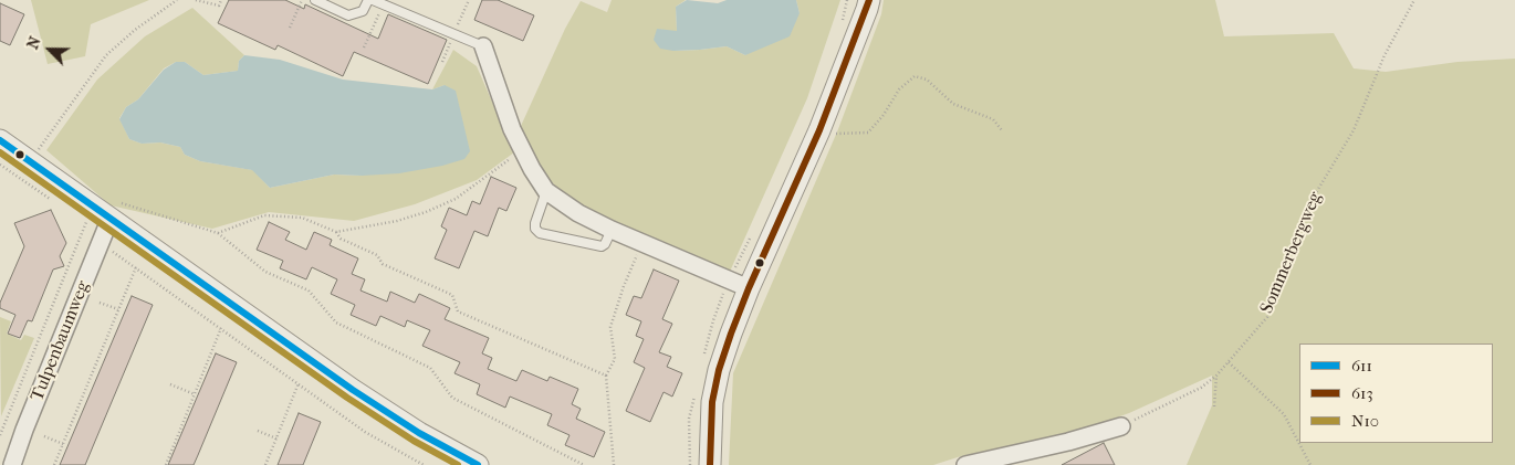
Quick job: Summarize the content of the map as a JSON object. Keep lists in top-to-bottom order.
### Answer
{
  "streets": {
    "street": ["Tulpenbaumweg"],
    "path": ["Sommerbergweg"]
  },
  "lines": ["transit line 613", "transit line 611", "transit line N10"],
  "legend": ["611", "613", "N10"],
  "north": "top left"
}
